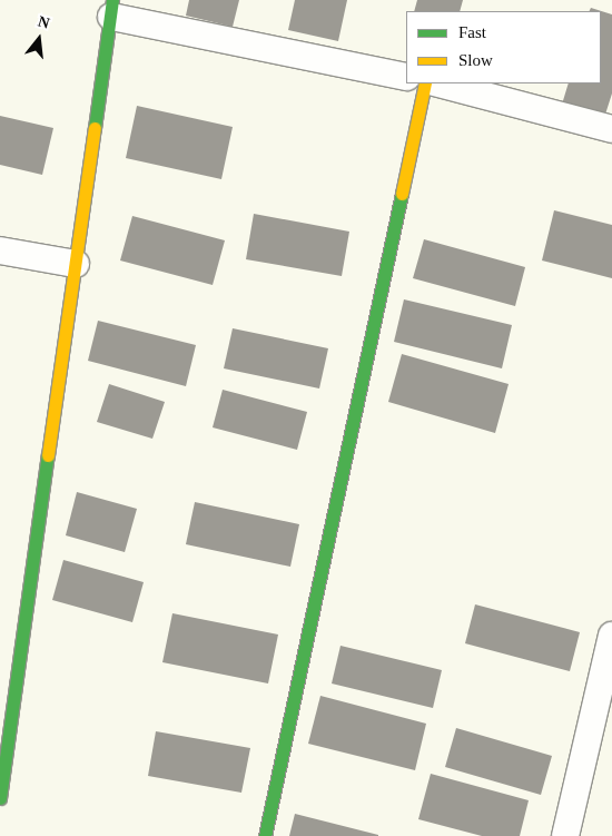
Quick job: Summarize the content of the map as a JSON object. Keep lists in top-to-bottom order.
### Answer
{
  "legend": ["Fast", "Slow"],
  "north": "top"
}
